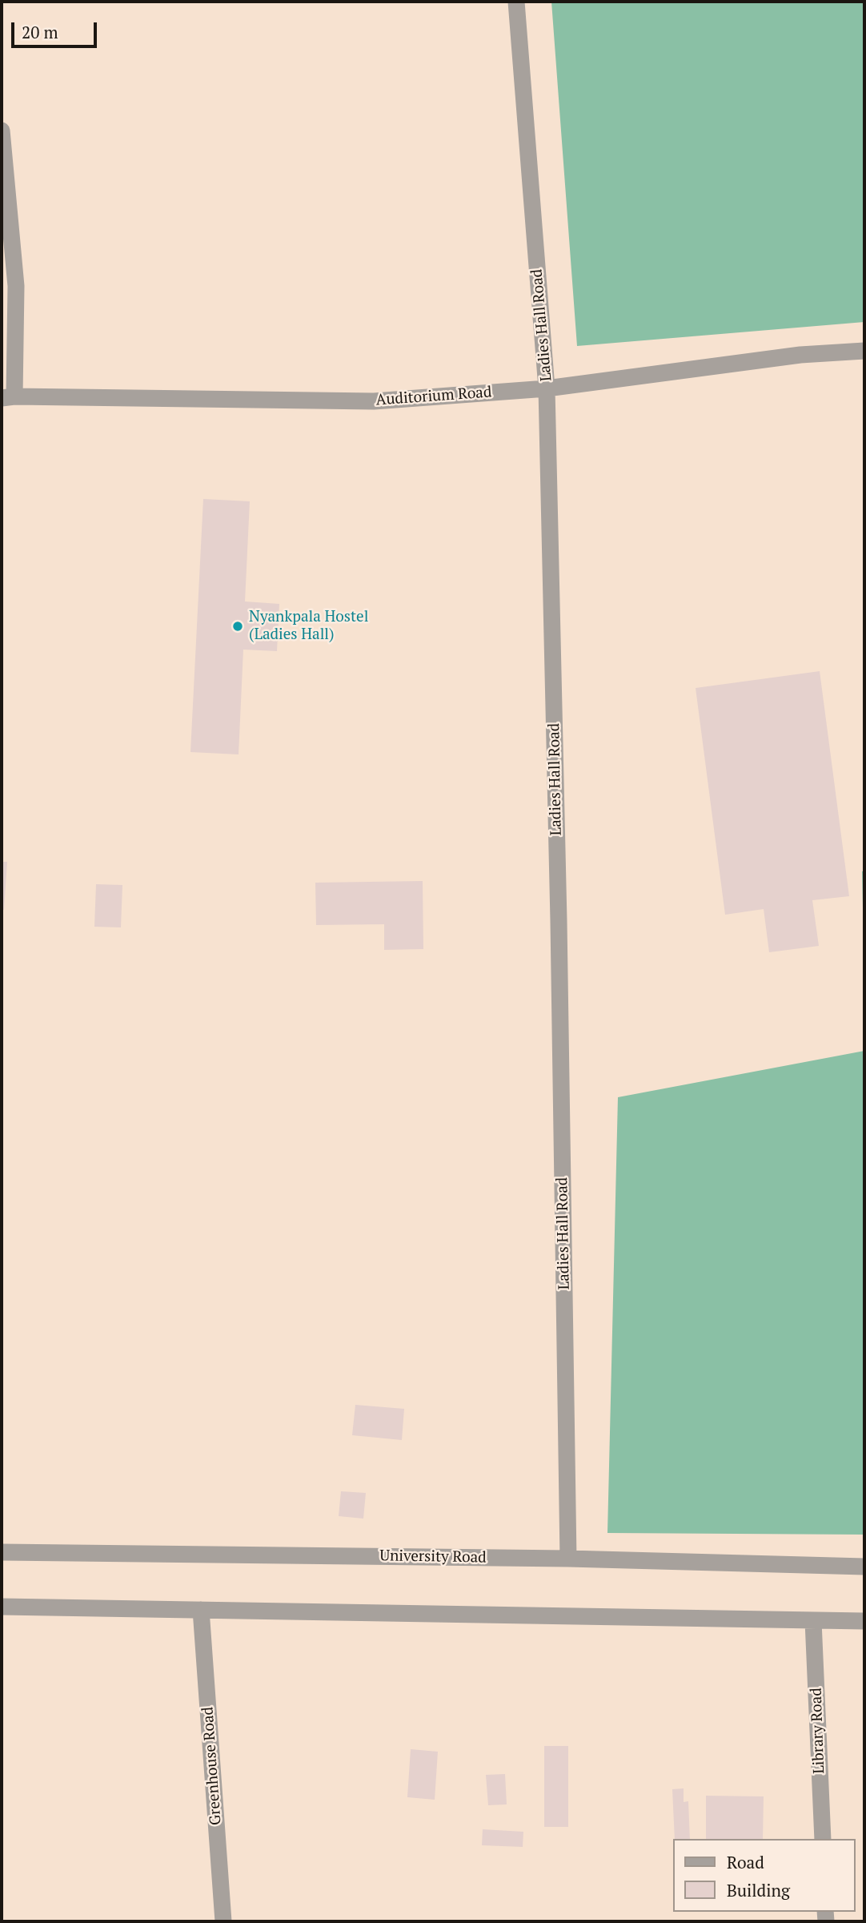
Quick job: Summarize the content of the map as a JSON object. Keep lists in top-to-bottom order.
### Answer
{
  "streets": {
    "street": [
      "Ladies Hall Road",
      "Auditorium Road",
      "University Road",
      "Library Road",
      "Greenhouse Road"
    ]
  },
  "crossings": [
    ["Ladies Hall Road", "Auditorium Road"],
    ["Ladies Hall Road", "University Road"]
  ],
  "places": ["Nyankpala Hostel (Ladies Hall)"],
  "legend": ["Road", "Building"],
  "scale_bar": "20 m"
}
